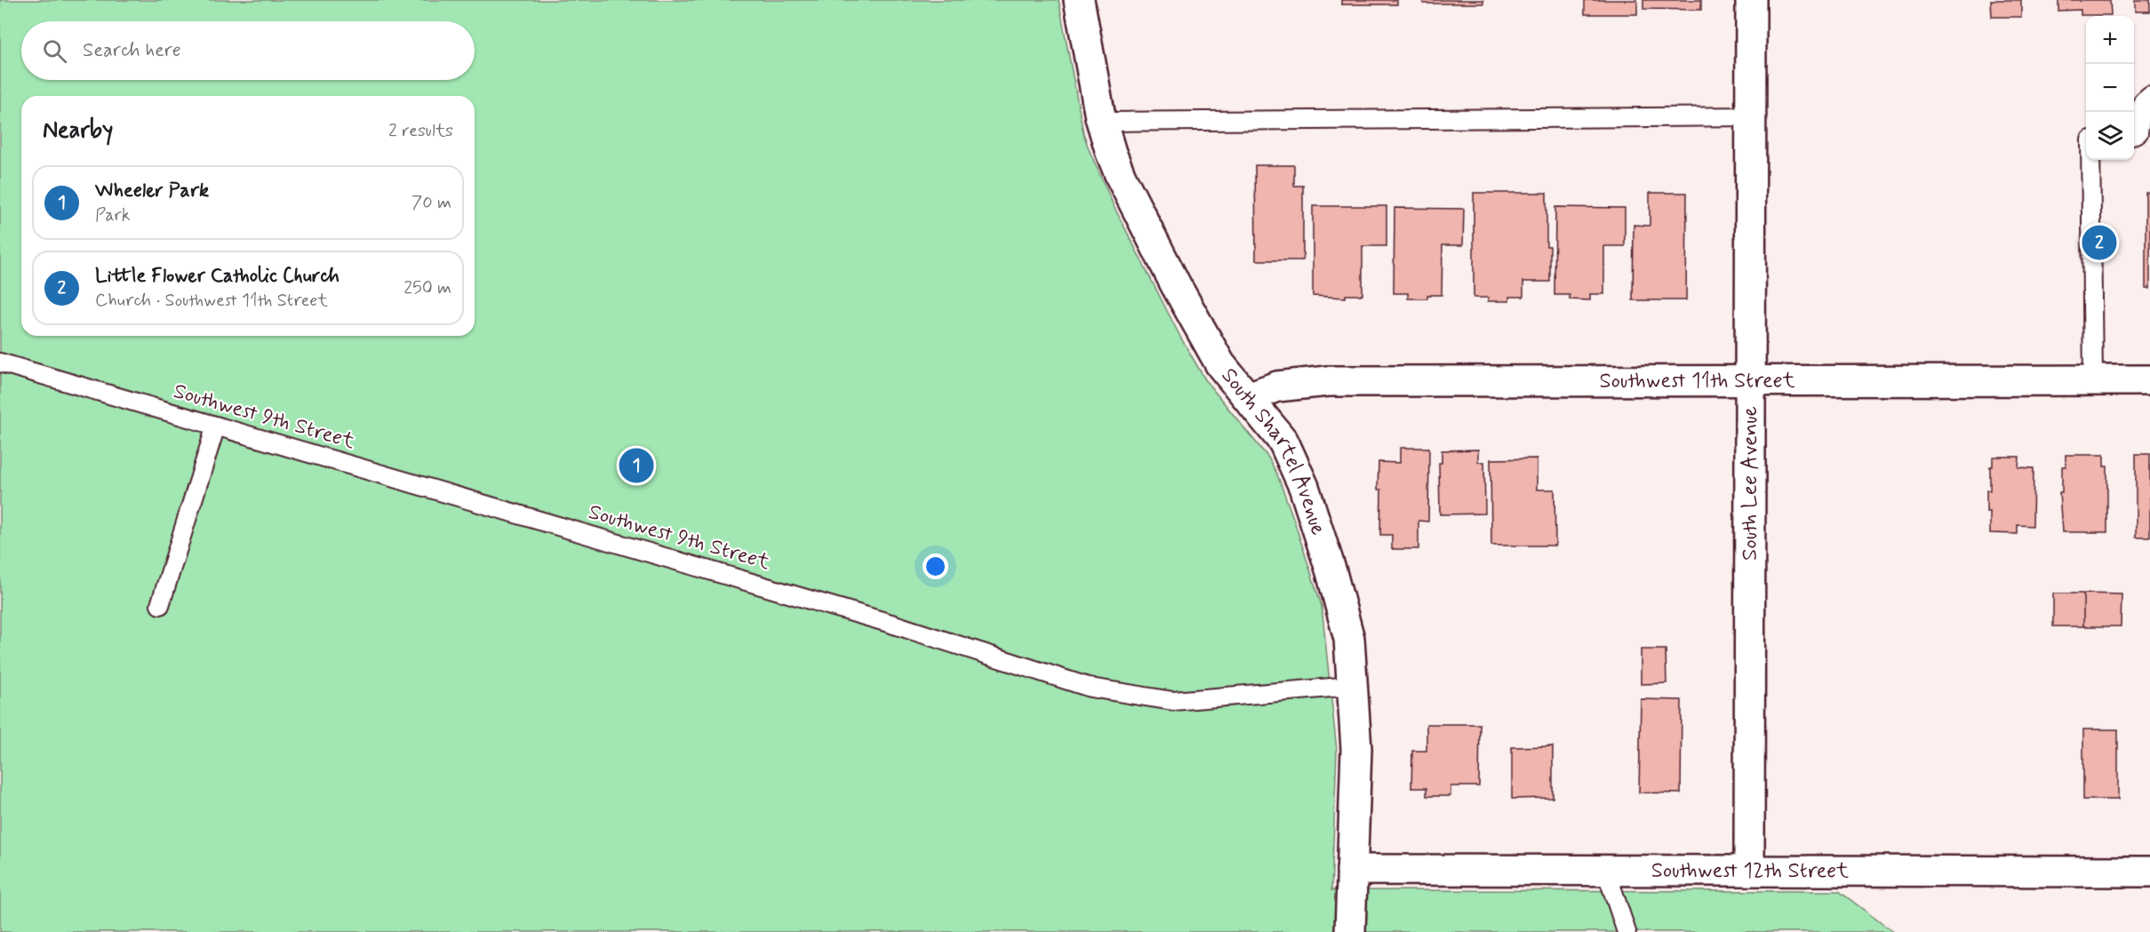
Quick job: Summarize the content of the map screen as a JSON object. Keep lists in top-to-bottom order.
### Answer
{
  "streets": {
    "street": [
      "Southwest 11th Street",
      "South Shartel Avenue",
      "South Lee Avenue",
      "Southwest 12th Street"
    ],
    "lane": ["Southwest 9th Street"]
  },
  "crossings": [
    ["Southwest 11th Street", "South Shartel Avenue"],
    ["Southwest 11th Street", "South Lee Avenue"],
    ["Southwest 9th Street", "South Shartel Avenue"],
    ["South Shartel Avenue", "Southwest 12th Street"],
    ["South Lee Avenue", "Southwest 12th Street"]
  ],
  "page": {
    "map_buttons": ["+", "−"],
    "search": "Search here",
    "heading": ["Nearby", "2 results"],
    "list": [
      {
        "mark": "1",
        "name": "Wheeler Park",
        "note": "Park",
        "value": "70 m"
      },
      {
        "mark": "2",
        "name": "Little Flower Catholic Church",
        "note": "Church · Southwest 11th Street",
        "value": "250 m"
      }
    ],
    "pins": ["2", "1"]
  }
}
